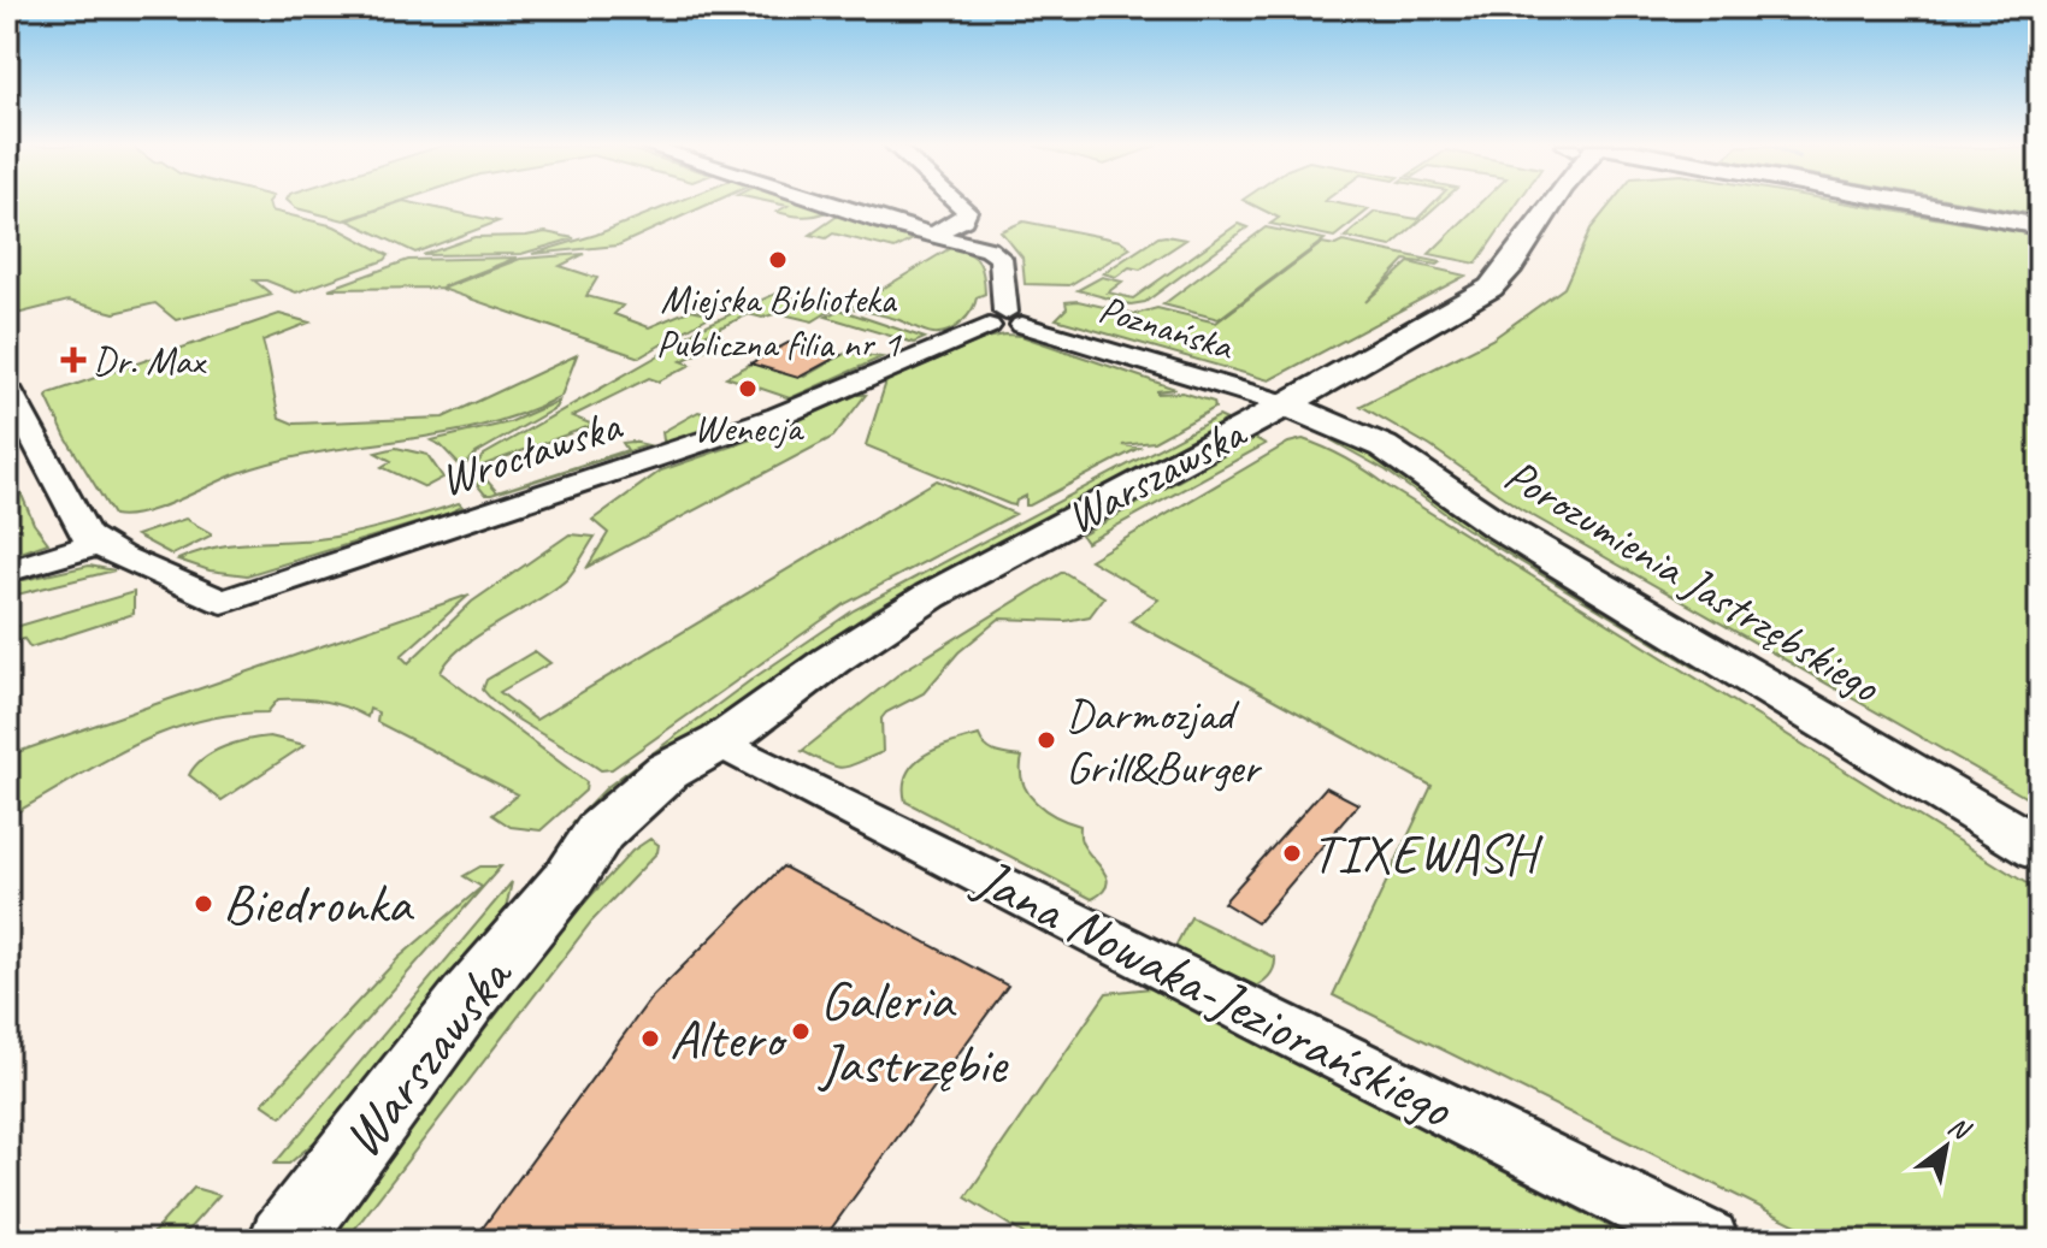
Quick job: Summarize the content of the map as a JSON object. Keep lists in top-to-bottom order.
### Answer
{
  "streets": {
    "street": [
      "Poznańska",
      "Wrocławska",
      "Warszawska",
      "Porozumienia Jastrzębskiego",
      "Jana Nowaka-Jeziorańskiego"
    ]
  },
  "crossings": [
    ["Poznańska", "Wrocławska"],
    ["Poznańska", "Warszawska"],
    ["Poznańska", "Porozumienia Jastrzębskiego"],
    ["Warszawska", "Porozumienia Jastrzębskiego"],
    ["Warszawska", "Jana Nowaka-Jeziorańskiego"]
  ],
  "places": {
    "other": [
      "Miejska Biblioteka Publiczna filia nr 1",
      "Wenecja",
      "Darmozjad Grill&Burger",
      "TIXEWASH",
      "Biedronka",
      "Galeria Jastrzębie",
      "Altero"
    ],
    "health": ["Dr. Max"]
  },
  "north": "top right"
}
